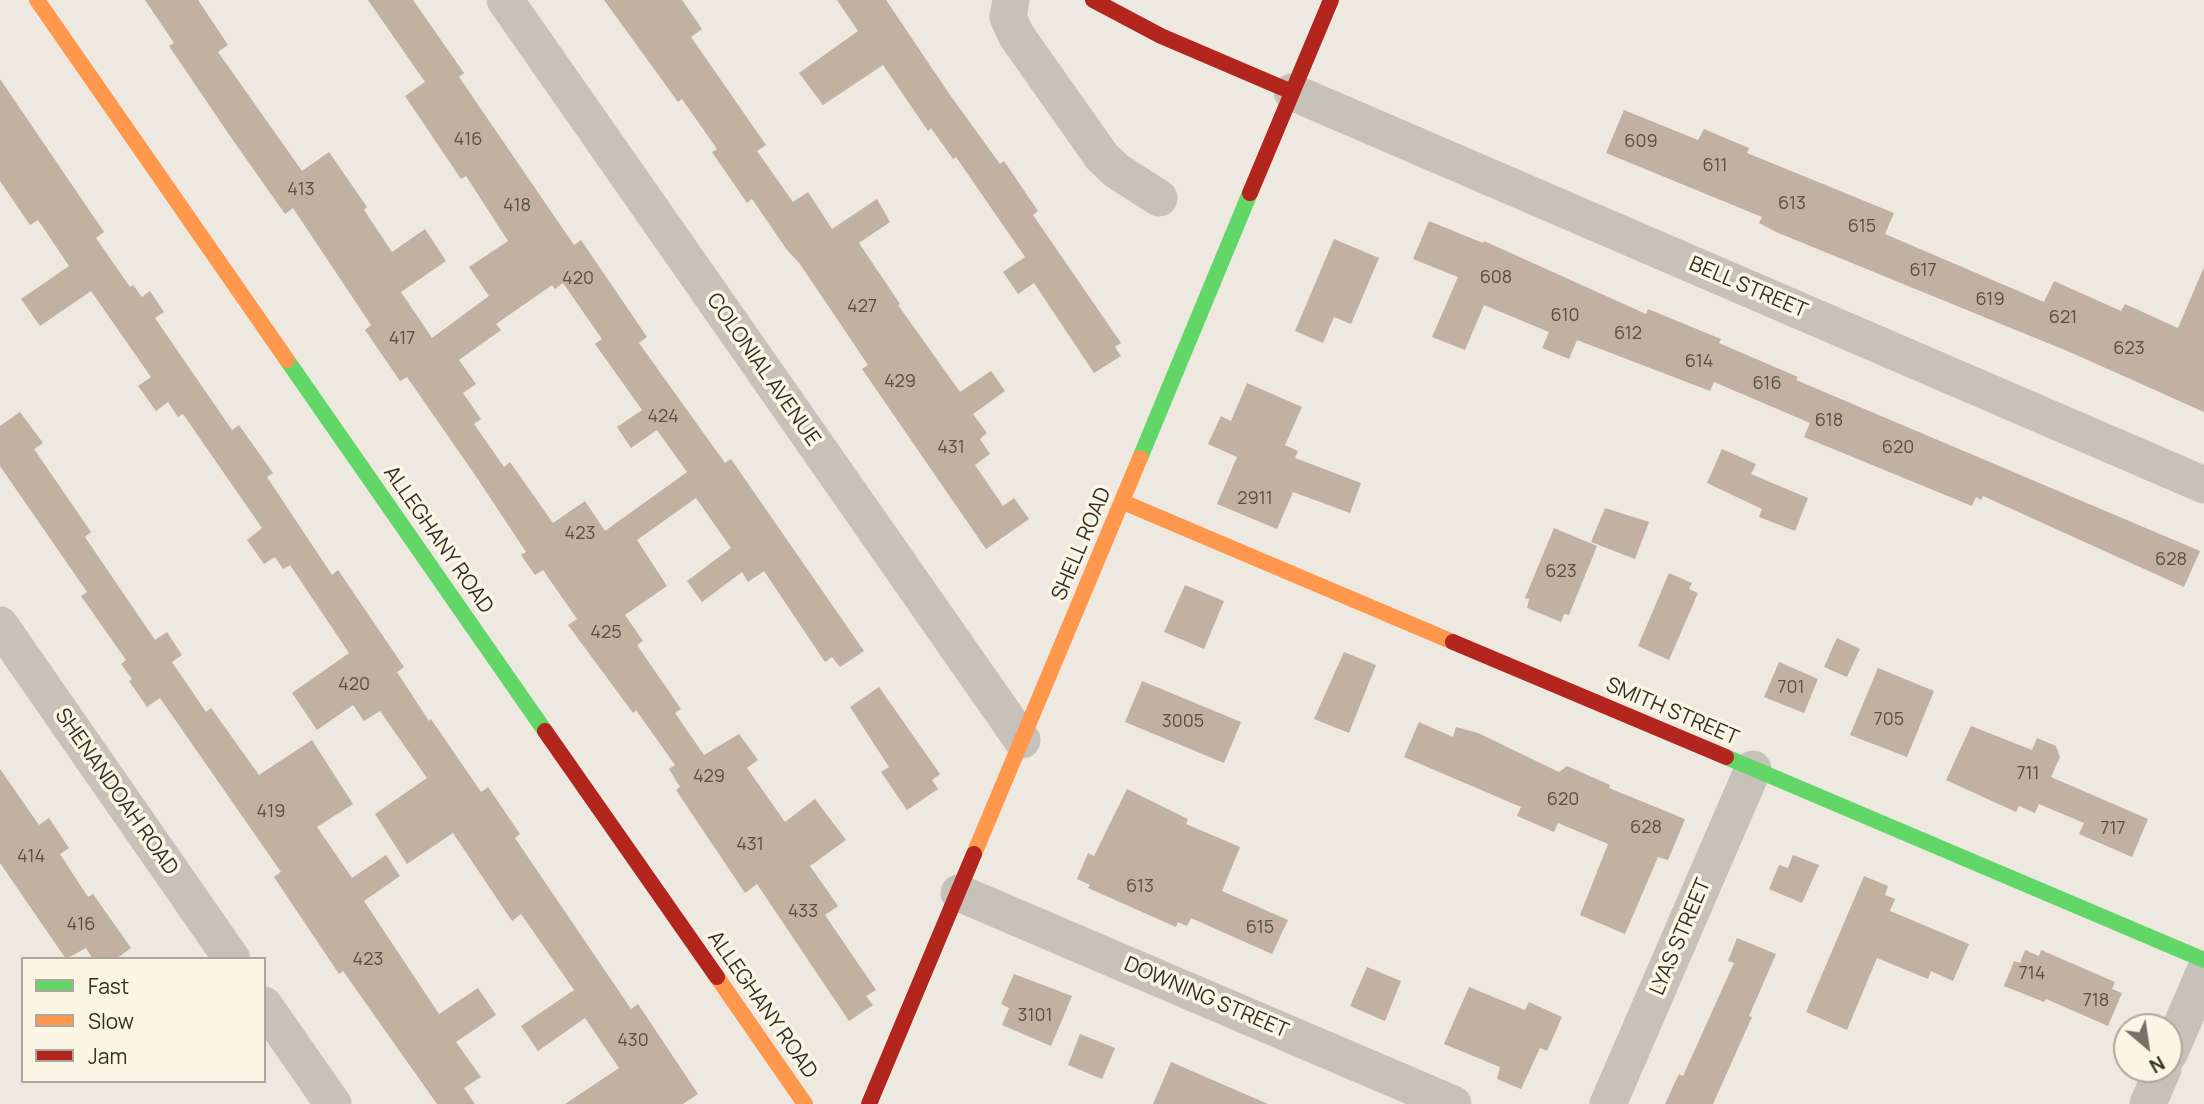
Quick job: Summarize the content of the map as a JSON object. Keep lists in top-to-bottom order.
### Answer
{
  "streets": {
    "street": [
      "BELL STREET",
      "COLONIAL AVENUE",
      "ALLEGHANY ROAD",
      "SHELL ROAD",
      "SMITH STREET",
      "SHENANDOAH ROAD",
      "LYAS STREET",
      "DOWNING STREET"
    ]
  },
  "crossings": [
    ["BELL STREET", "SHELL ROAD"],
    ["COLONIAL AVENUE", "SHELL ROAD"],
    ["SHELL ROAD", "SMITH STREET"],
    ["SHELL ROAD", "DOWNING STREET"],
    ["SMITH STREET", "LYAS STREET"]
  ],
  "house_numbers": [
    "416",
    "609",
    "611",
    "413",
    "613",
    "418",
    "615",
    "617",
    "608",
    "420",
    "619",
    "427",
    "610",
    "621",
    "612",
    "417",
    "623",
    "614",
    "429",
    "616",
    "424",
    "618",
    "431",
    "620",
    "2911",
    "423",
    "628",
    "623",
    "425",
    "420",
    "701",
    "705",
    "3005",
    "711",
    "429",
    "620",
    "419",
    "628",
    "717",
    "431",
    "414",
    "613",
    "433",
    "416",
    "615",
    "423",
    "714",
    "718",
    "3101",
    "430"
  ],
  "legend": ["Fast", "Slow", "Jam"],
  "north": "bottom right"
}
